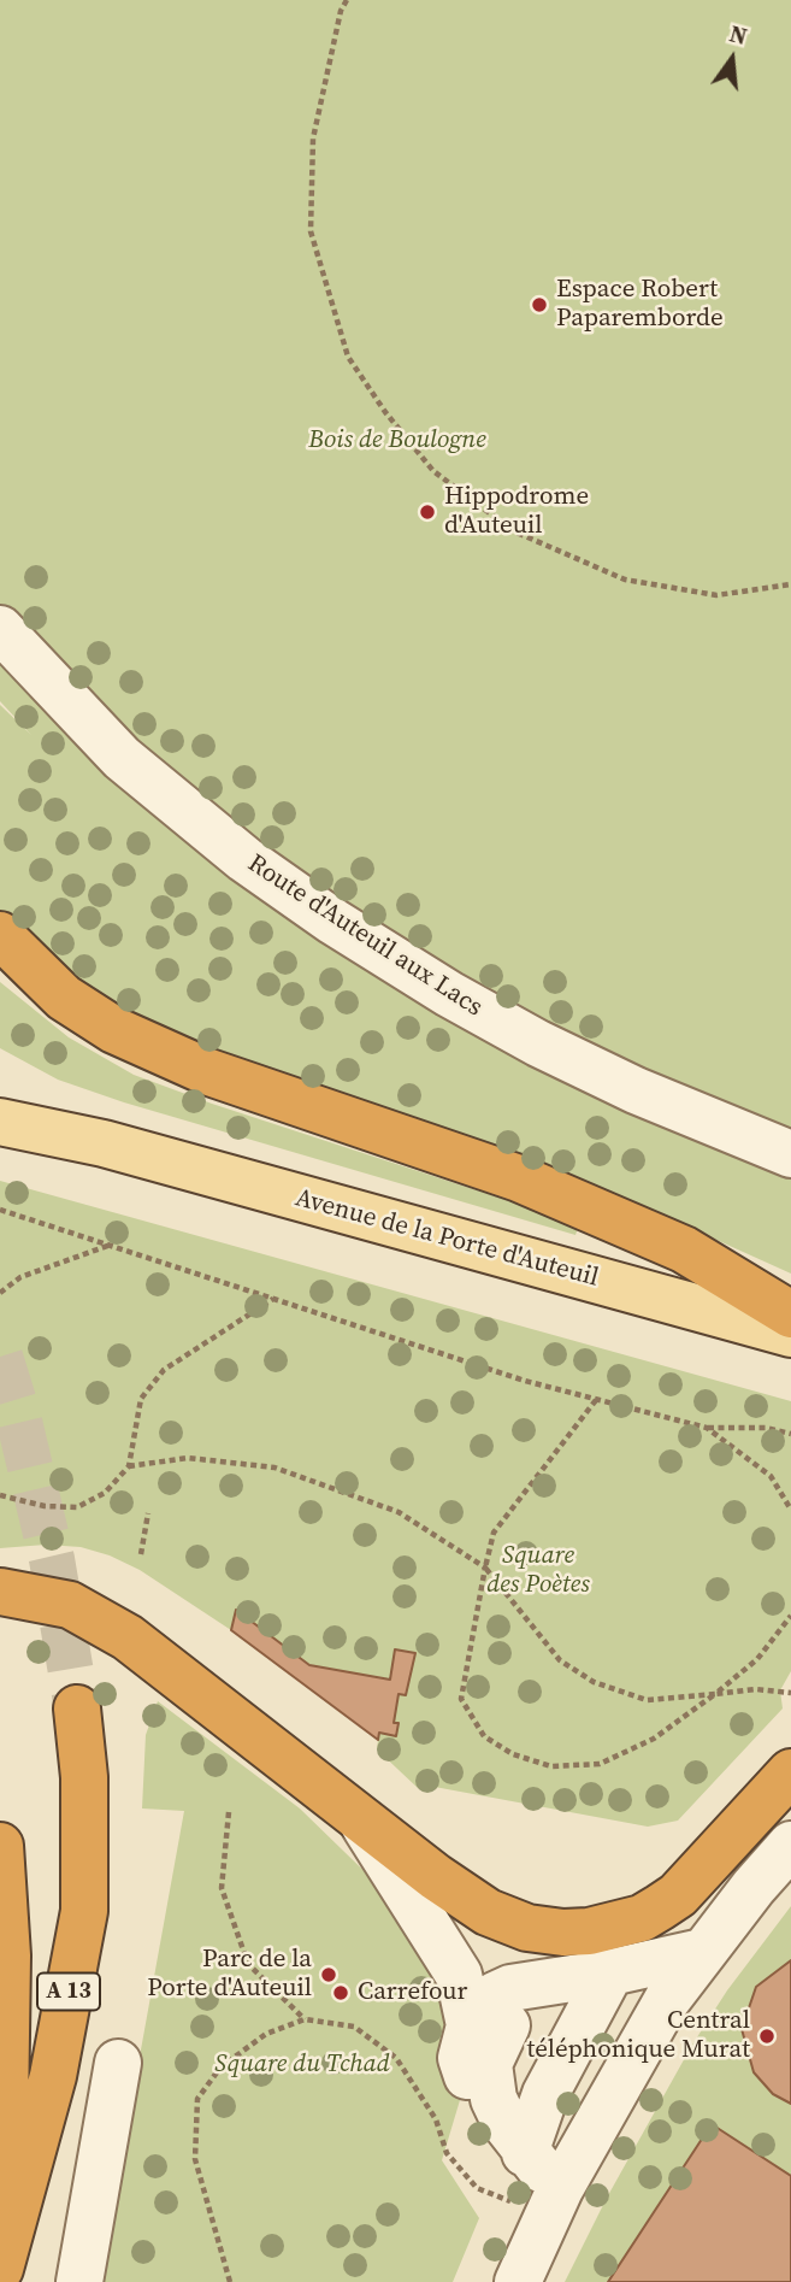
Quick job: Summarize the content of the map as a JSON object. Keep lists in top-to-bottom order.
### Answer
{
  "streets": {
    "highway": ["A 13"],
    "main road": ["Avenue de la Porte d'Auteuil"],
    "street": ["Route d'Auteuil aux Lacs"]
  },
  "parks": ["Bois de Boulogne", "Square des Poètes", "Square du Tchad"],
  "places": [
    "Espace Robert Paparemborde",
    "Hippodrome d'Auteuil",
    "Parc de la Porte d'Auteuil",
    "Carrefour",
    "Central téléphonique Murat"
  ],
  "north": "top"
}
